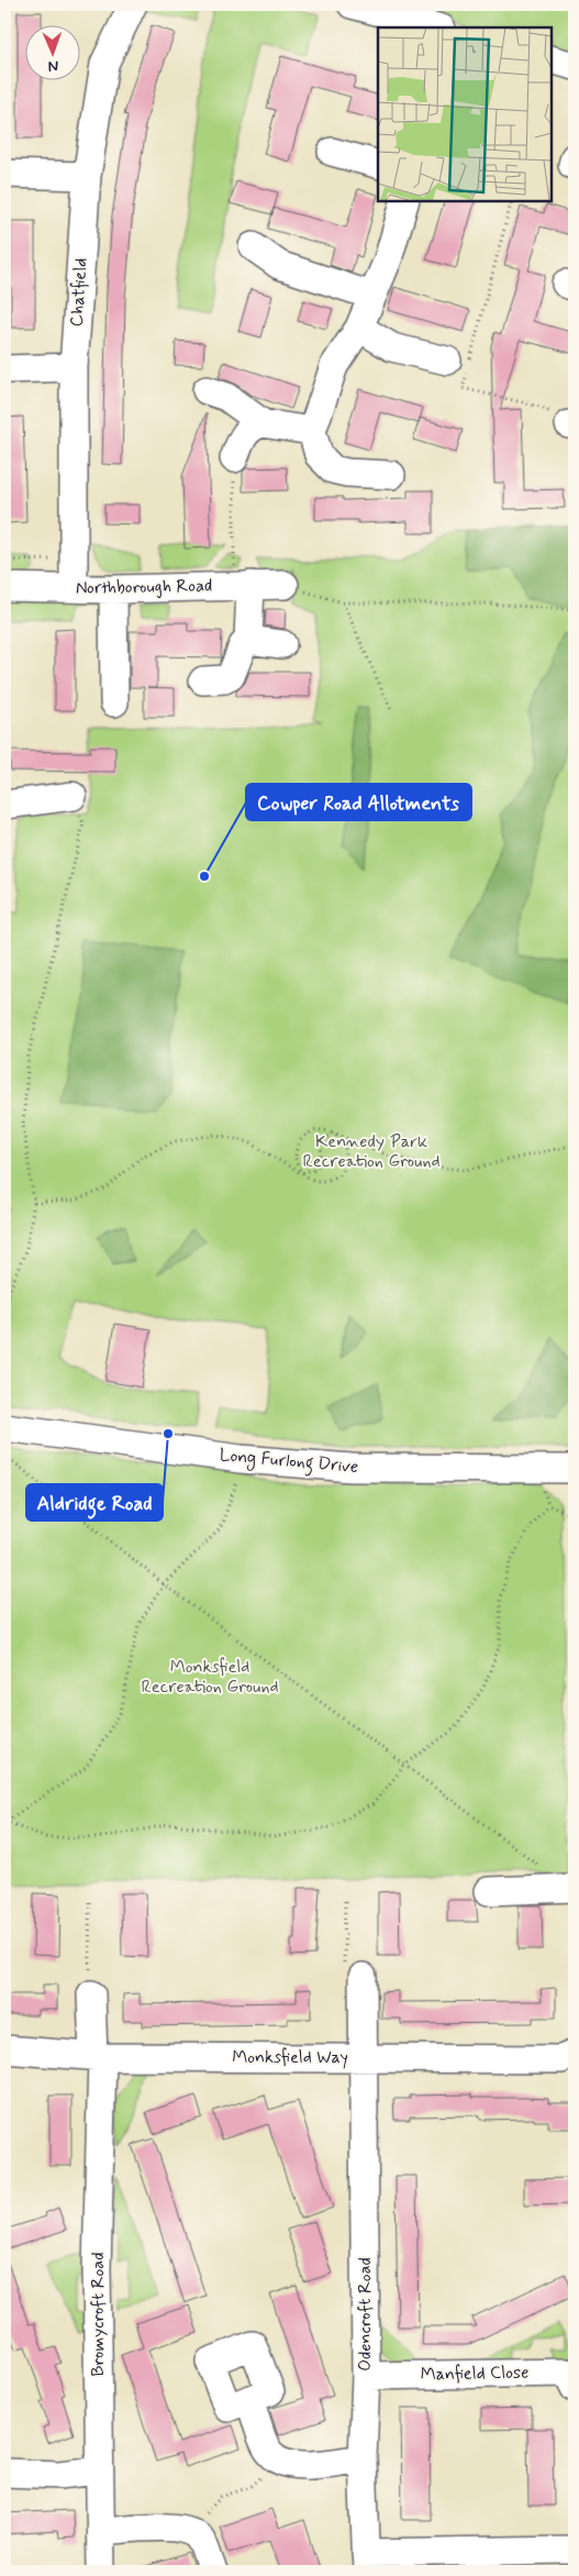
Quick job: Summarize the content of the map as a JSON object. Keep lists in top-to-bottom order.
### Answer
{
  "streets": {
    "street": [
      "Chatfield",
      "Northborough Road",
      "Long Furlong Drive",
      "Monksfield Way",
      "Bromycroft Road",
      "Odencroft Road",
      "Manfield Close"
    ]
  },
  "crossings": [
    ["Chatfield", "Northborough Road"],
    ["Monksfield Way", "Bromycroft Road"],
    ["Monksfield Way", "Odencroft Road"],
    ["Odencroft Road", "Manfield Close"]
  ],
  "parks": ["Kennedy Park Recreation Ground", "Monksfield Recreation Ground"],
  "places": ["Cowper Road Allotments", "Aldridge Road"],
  "north": "bottom"
}
